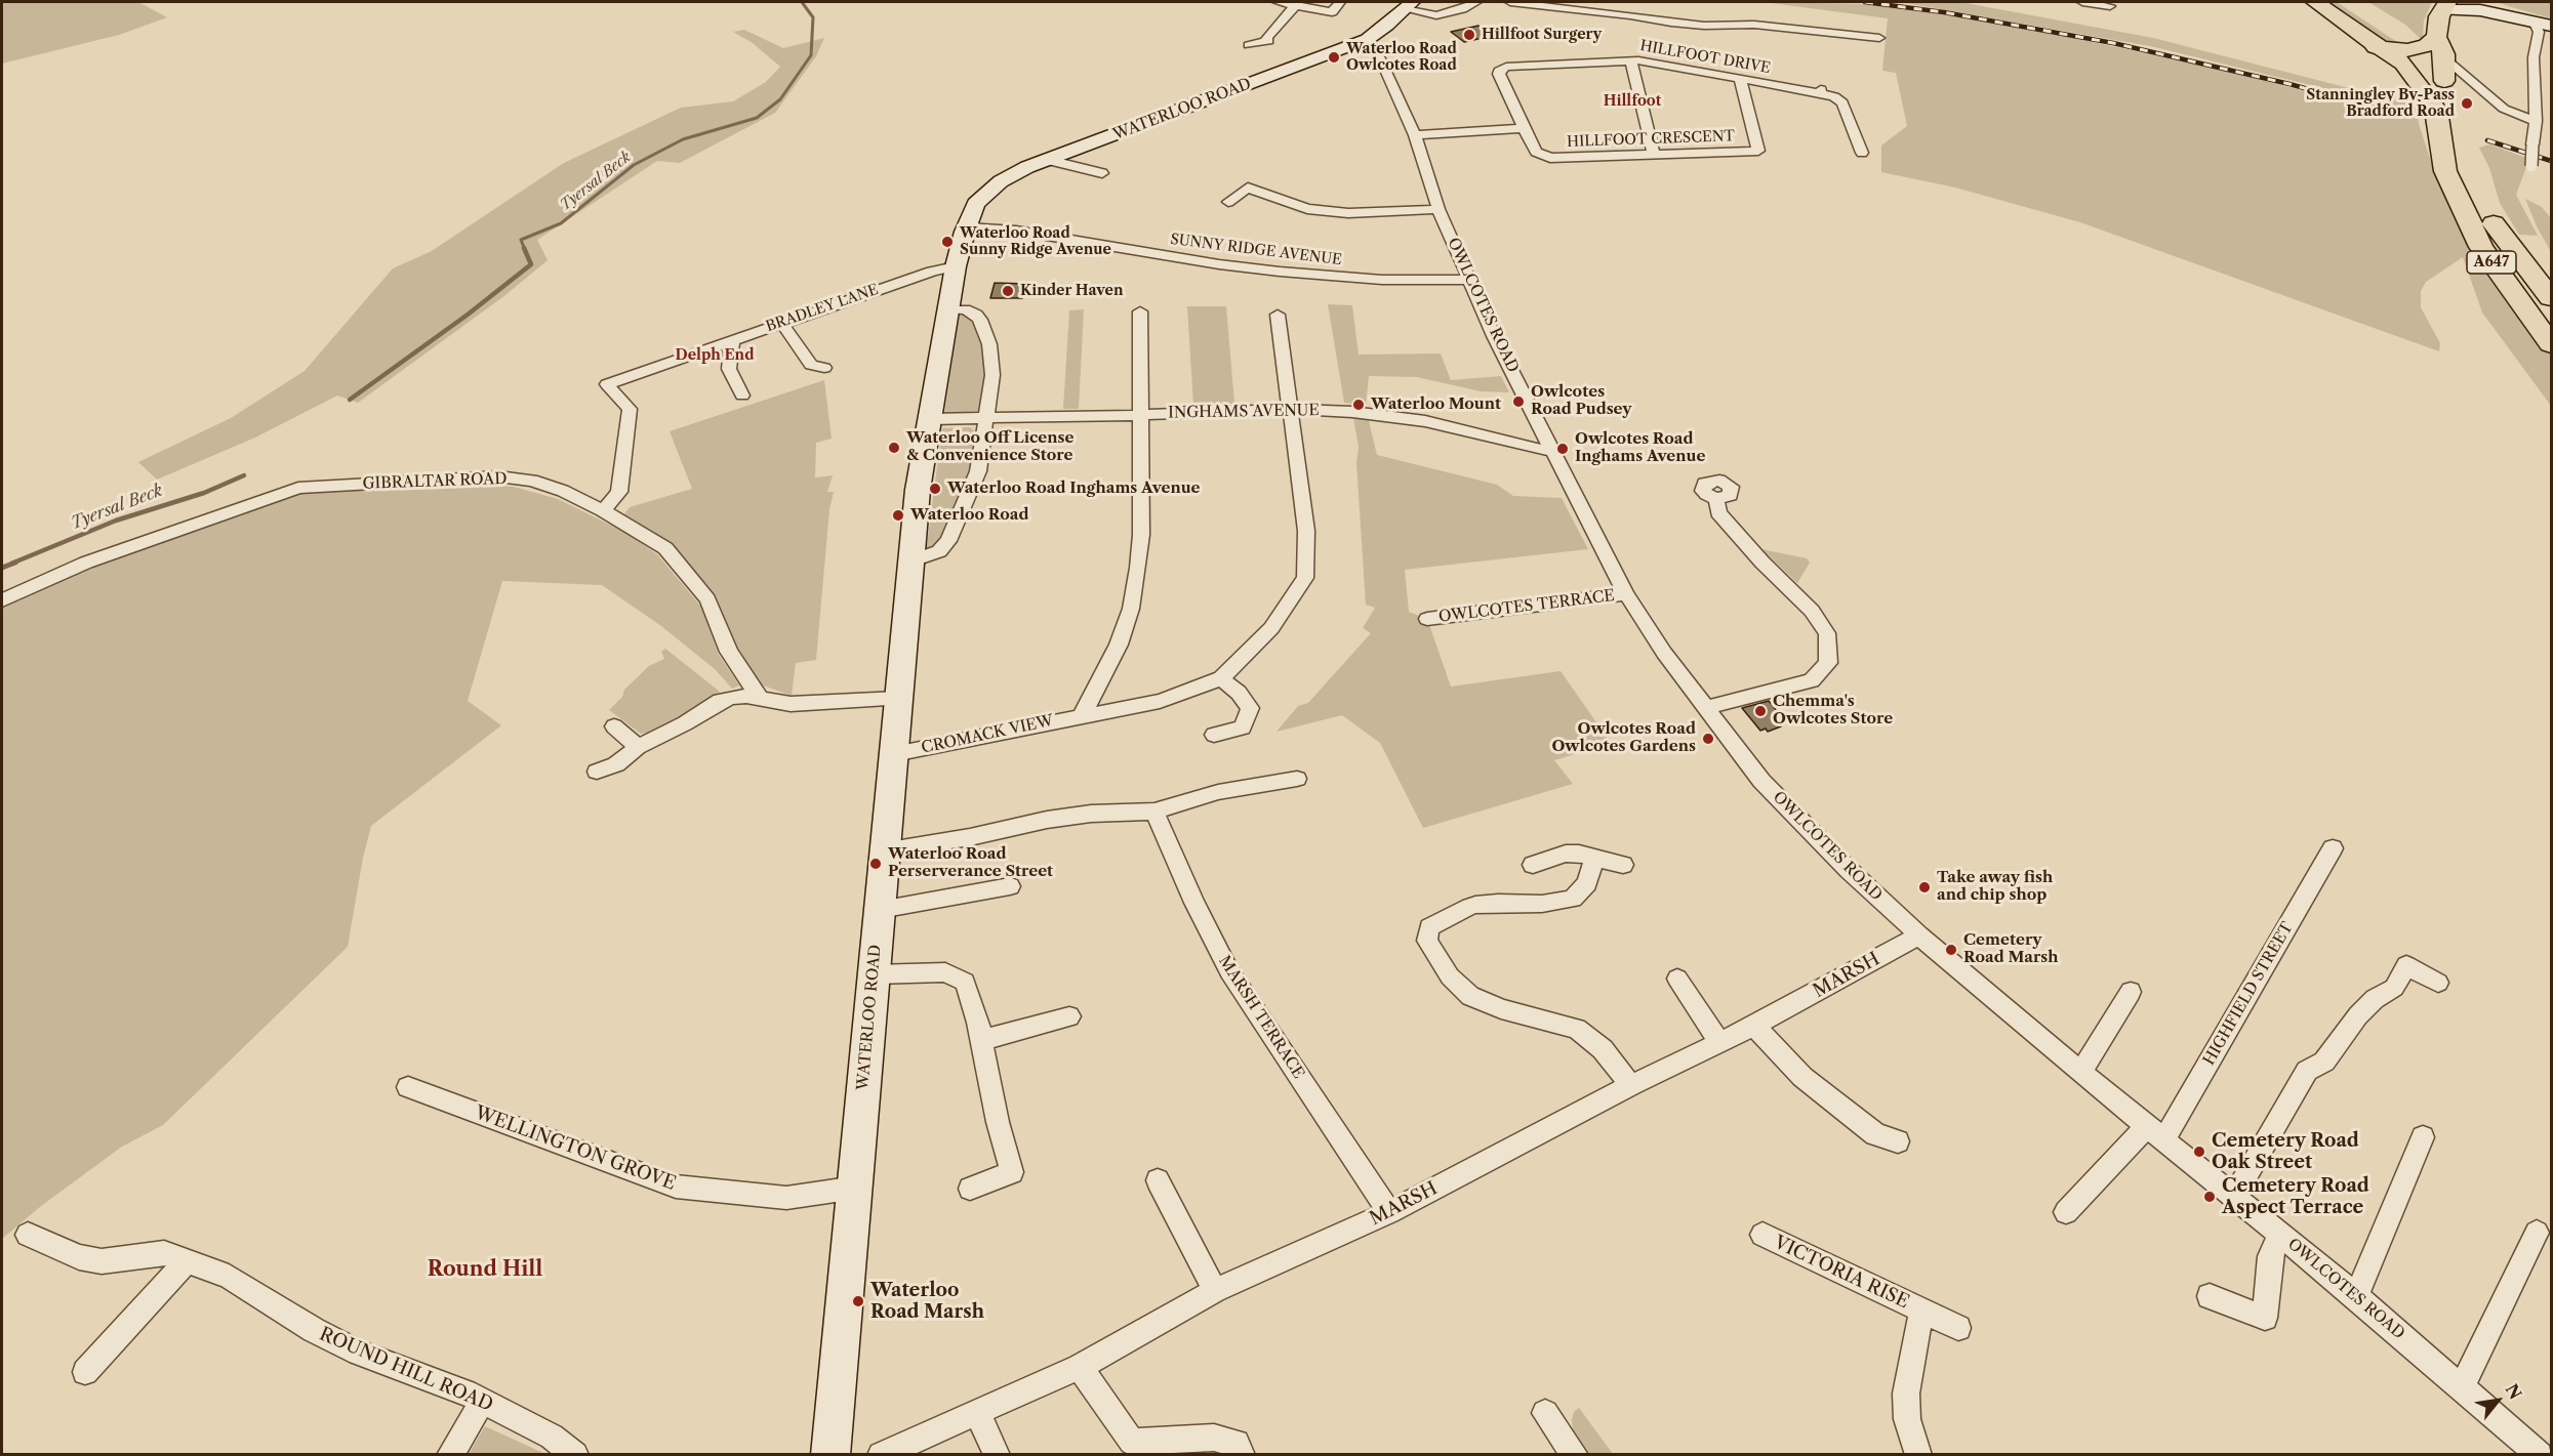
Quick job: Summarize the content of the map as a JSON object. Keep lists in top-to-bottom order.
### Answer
{
  "streets": {
    "highway": ["A647"],
    "main road": ["WATERLOO ROAD"],
    "street": [
      "HILLFOOT DRIVE",
      "HILLFOOT CRESCENT",
      "SUNNY RIDGE AVENUE",
      "OWLCOTES ROAD",
      "BRADLEY LANE",
      "INGHAMS AVENUE",
      "GIBRALTAR ROAD",
      "OWLCOTES TERRACE",
      "CROMACK VIEW",
      "MARSH",
      "HIGHFIELD STREET",
      "MARSH TERRACE",
      "WELLINGTON GROVE",
      "VICTORIA RISE",
      "ROUND HILL ROAD"
    ]
  },
  "crossings": [
    ["HILLFOOT DRIVE", "HILLFOOT CRESCENT"],
    ["WATERLOO ROAD", "SUNNY RIDGE AVENUE"],
    ["WATERLOO ROAD", "OWLCOTES ROAD"],
    ["WATERLOO ROAD", "BRADLEY LANE"],
    ["WATERLOO ROAD", "INGHAMS AVENUE"],
    ["WATERLOO ROAD", "CROMACK VIEW"],
    ["WATERLOO ROAD", "WELLINGTON GROVE"],
    ["SUNNY RIDGE AVENUE", "OWLCOTES ROAD"],
    ["OWLCOTES ROAD", "INGHAMS AVENUE"],
    ["OWLCOTES ROAD", "OWLCOTES TERRACE"],
    ["OWLCOTES ROAD", "MARSH"],
    ["OWLCOTES ROAD", "HIGHFIELD STREET"],
    ["BRADLEY LANE", "GIBRALTAR ROAD"],
    ["MARSH", "MARSH TERRACE"]
  ],
  "districts": ["Hillfoot", "Delph End", "Round Hill"],
  "water": ["Tyersal Beck"],
  "places": [
    "Hillfoot Surgery",
    "Waterloo Road Owlcotes Road",
    "Stanningley By-Pass Bradford Road",
    "Waterloo Road Sunny Ridge Avenue",
    "Kinder Haven",
    "Owlcotes Road Pudsey",
    "Waterloo Mount",
    "Waterloo Off License & Convenience Store",
    "Owlcotes Road Inghams Avenue",
    "Waterloo Road Inghams Avenue",
    "Waterloo Road",
    "Chemma's Owlcotes Store",
    "Owlcotes Road Owlcotes Gardens",
    "Waterloo Road Perserverance Street",
    "Take away fish and chip shop",
    "Cemetery Road Marsh",
    "Cemetery Road Oak Street",
    "Cemetery Road Aspect Terrace",
    "Waterloo Road Marsh"
  ],
  "north": "top right"
}
